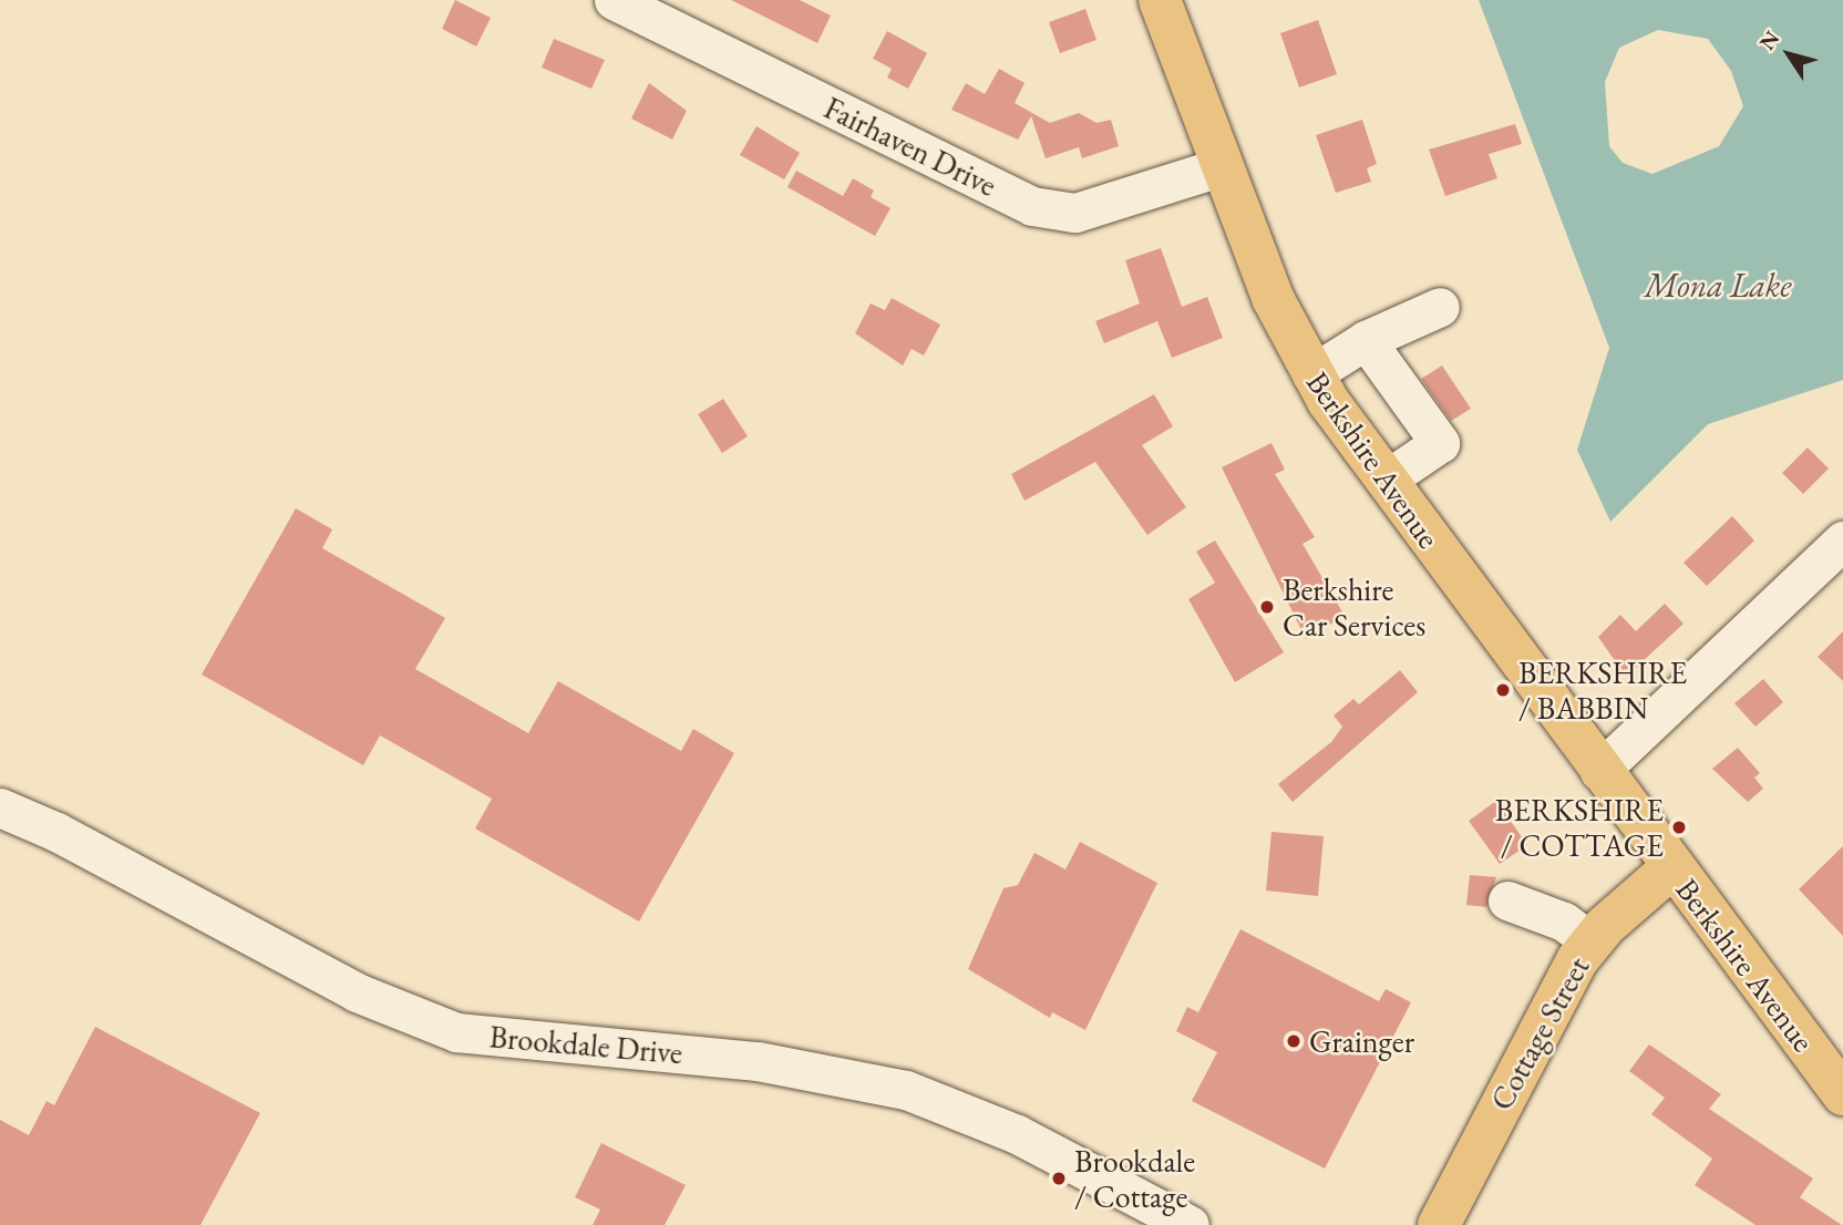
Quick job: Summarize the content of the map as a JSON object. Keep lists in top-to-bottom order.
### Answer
{
  "streets": {
    "main road": ["Berkshire Avenue", "Cottage Street"],
    "street": ["Fairhaven Drive", "Brookdale Drive"]
  },
  "crossings": [
    ["Fairhaven Drive", "Berkshire Avenue"],
    ["Berkshire Avenue", "Cottage Street"]
  ],
  "water": ["Mona Lake"],
  "places": [
    "Berkshire Car Services",
    "BERKSHIRE / BABBIN",
    "BERKSHIRE / COTTAGE",
    "Grainger",
    "Brookdale / Cottage"
  ],
  "north": "top left"
}
